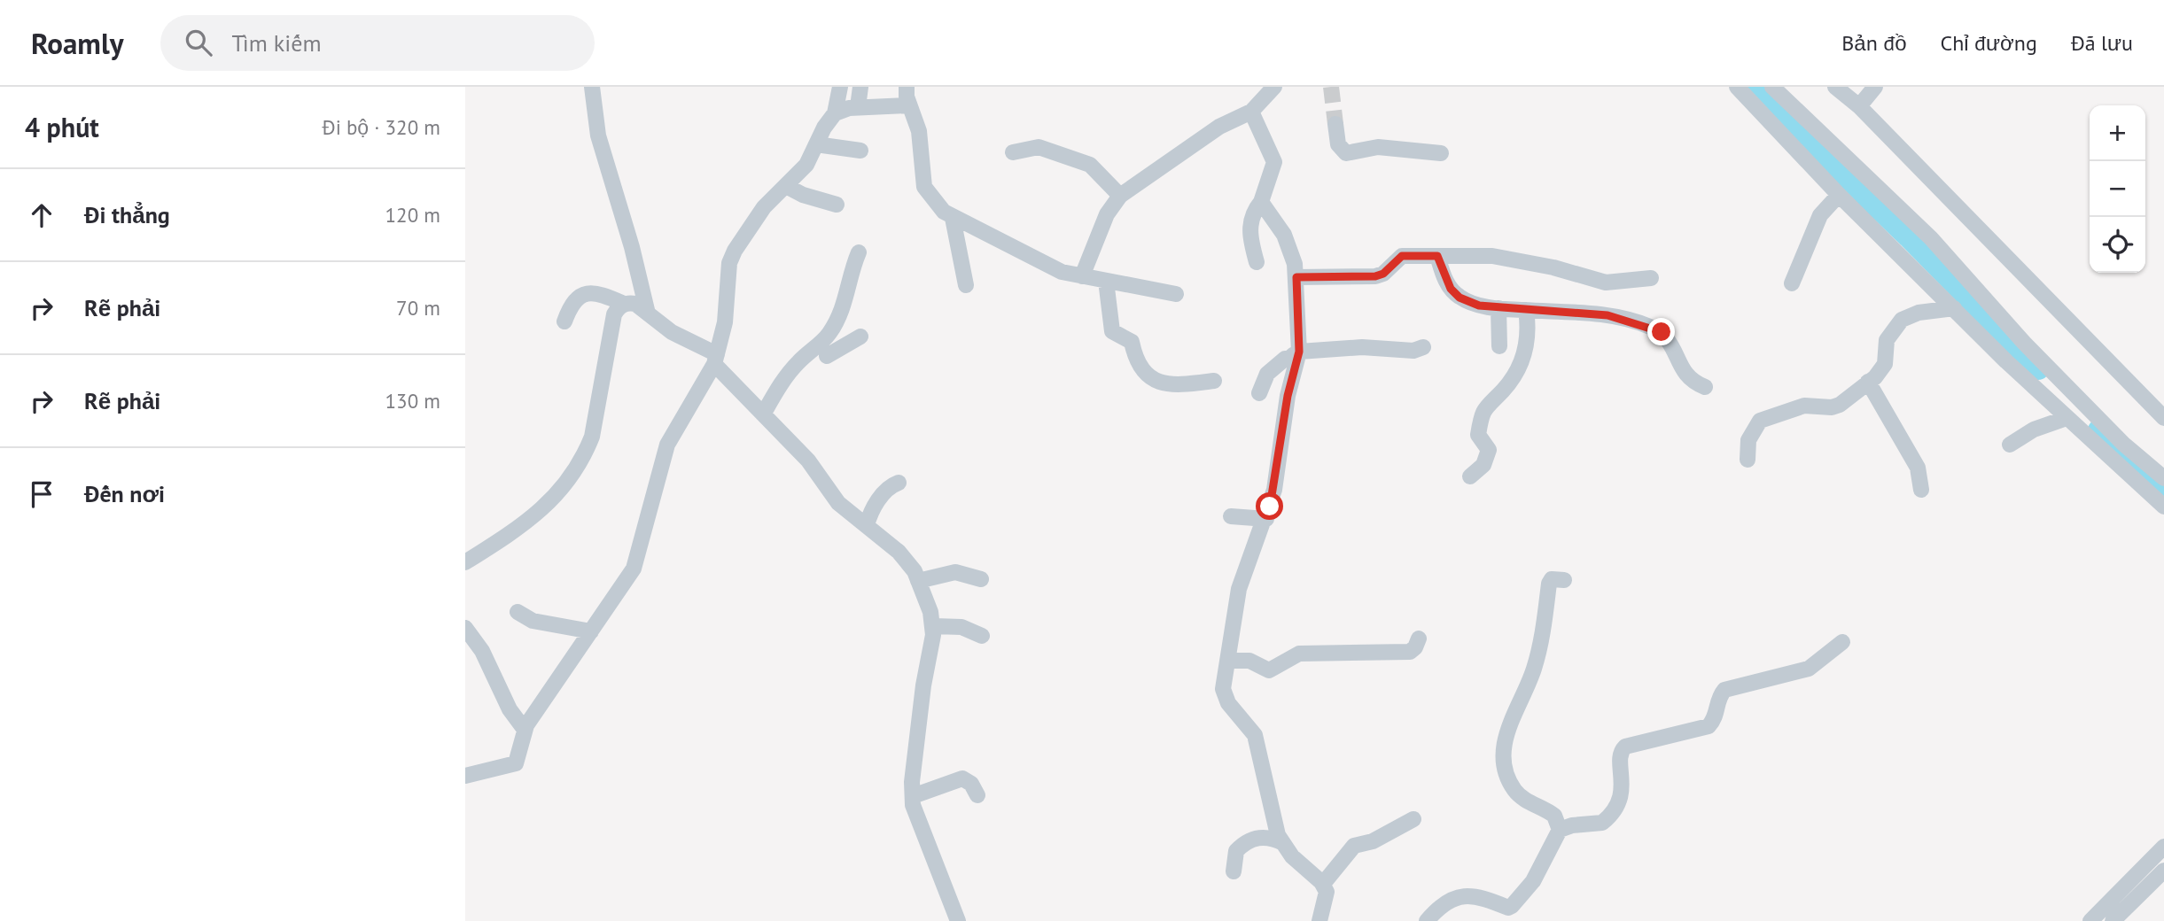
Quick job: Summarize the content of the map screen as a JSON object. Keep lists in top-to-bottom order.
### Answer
{
  "page": {
    "header": "Roamly",
    "search": "Tìm kiếm",
    "nav": ["Bản đồ", "Chỉ đường", "Đã lưu"],
    "heading": ["4 phút", "Đi bộ · 320 m"],
    "map_buttons": ["+", "−"],
    "list": [
      ["Đi thẳng", "120 m"],
      ["Rẽ phải", "70 m"],
      ["Rẽ phải", "130 m"],
      "Đến nơi"
    ]
  }
}
